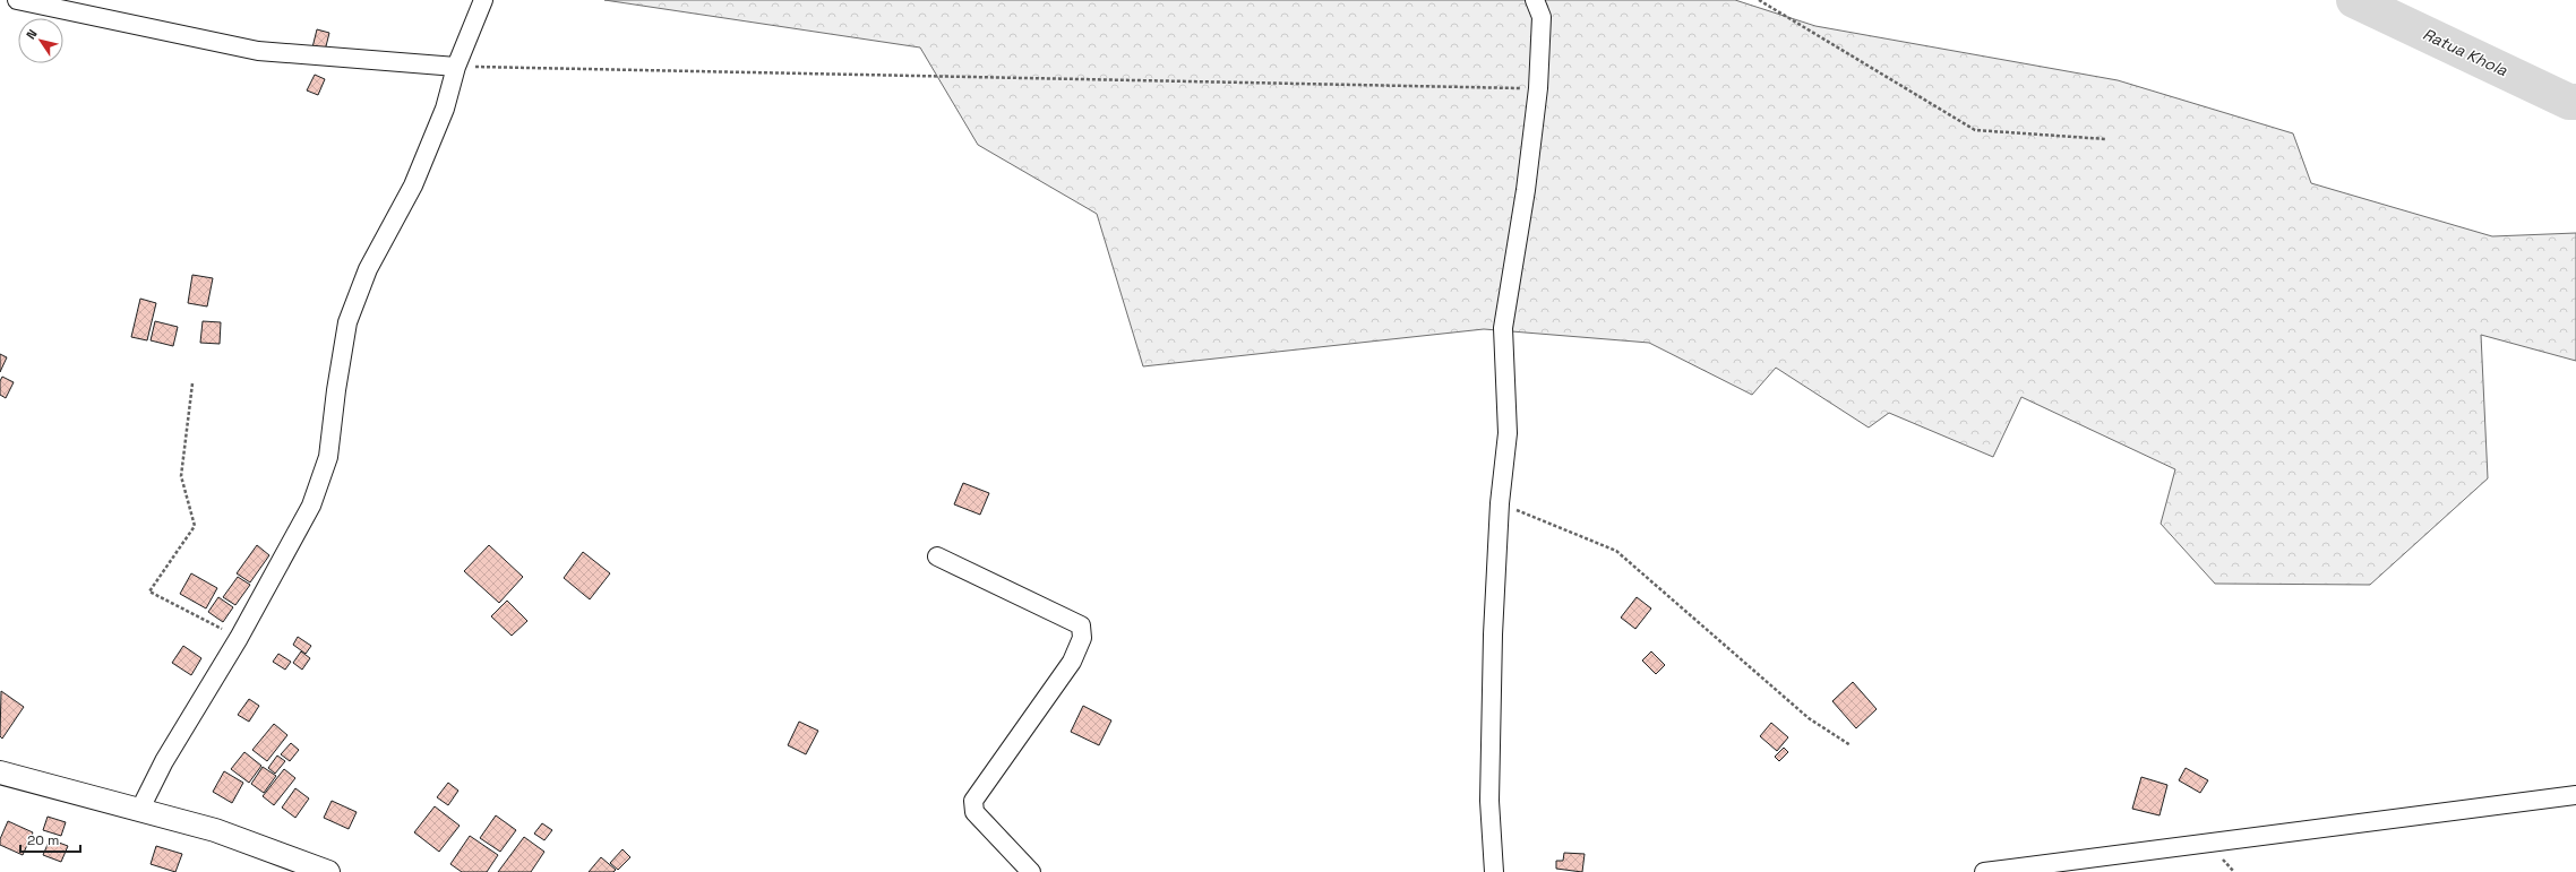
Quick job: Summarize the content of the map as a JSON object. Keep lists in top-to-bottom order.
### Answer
{
  "water": ["Ratua Khola"],
  "scale_bar": "20 m",
  "north": "top left"
}
